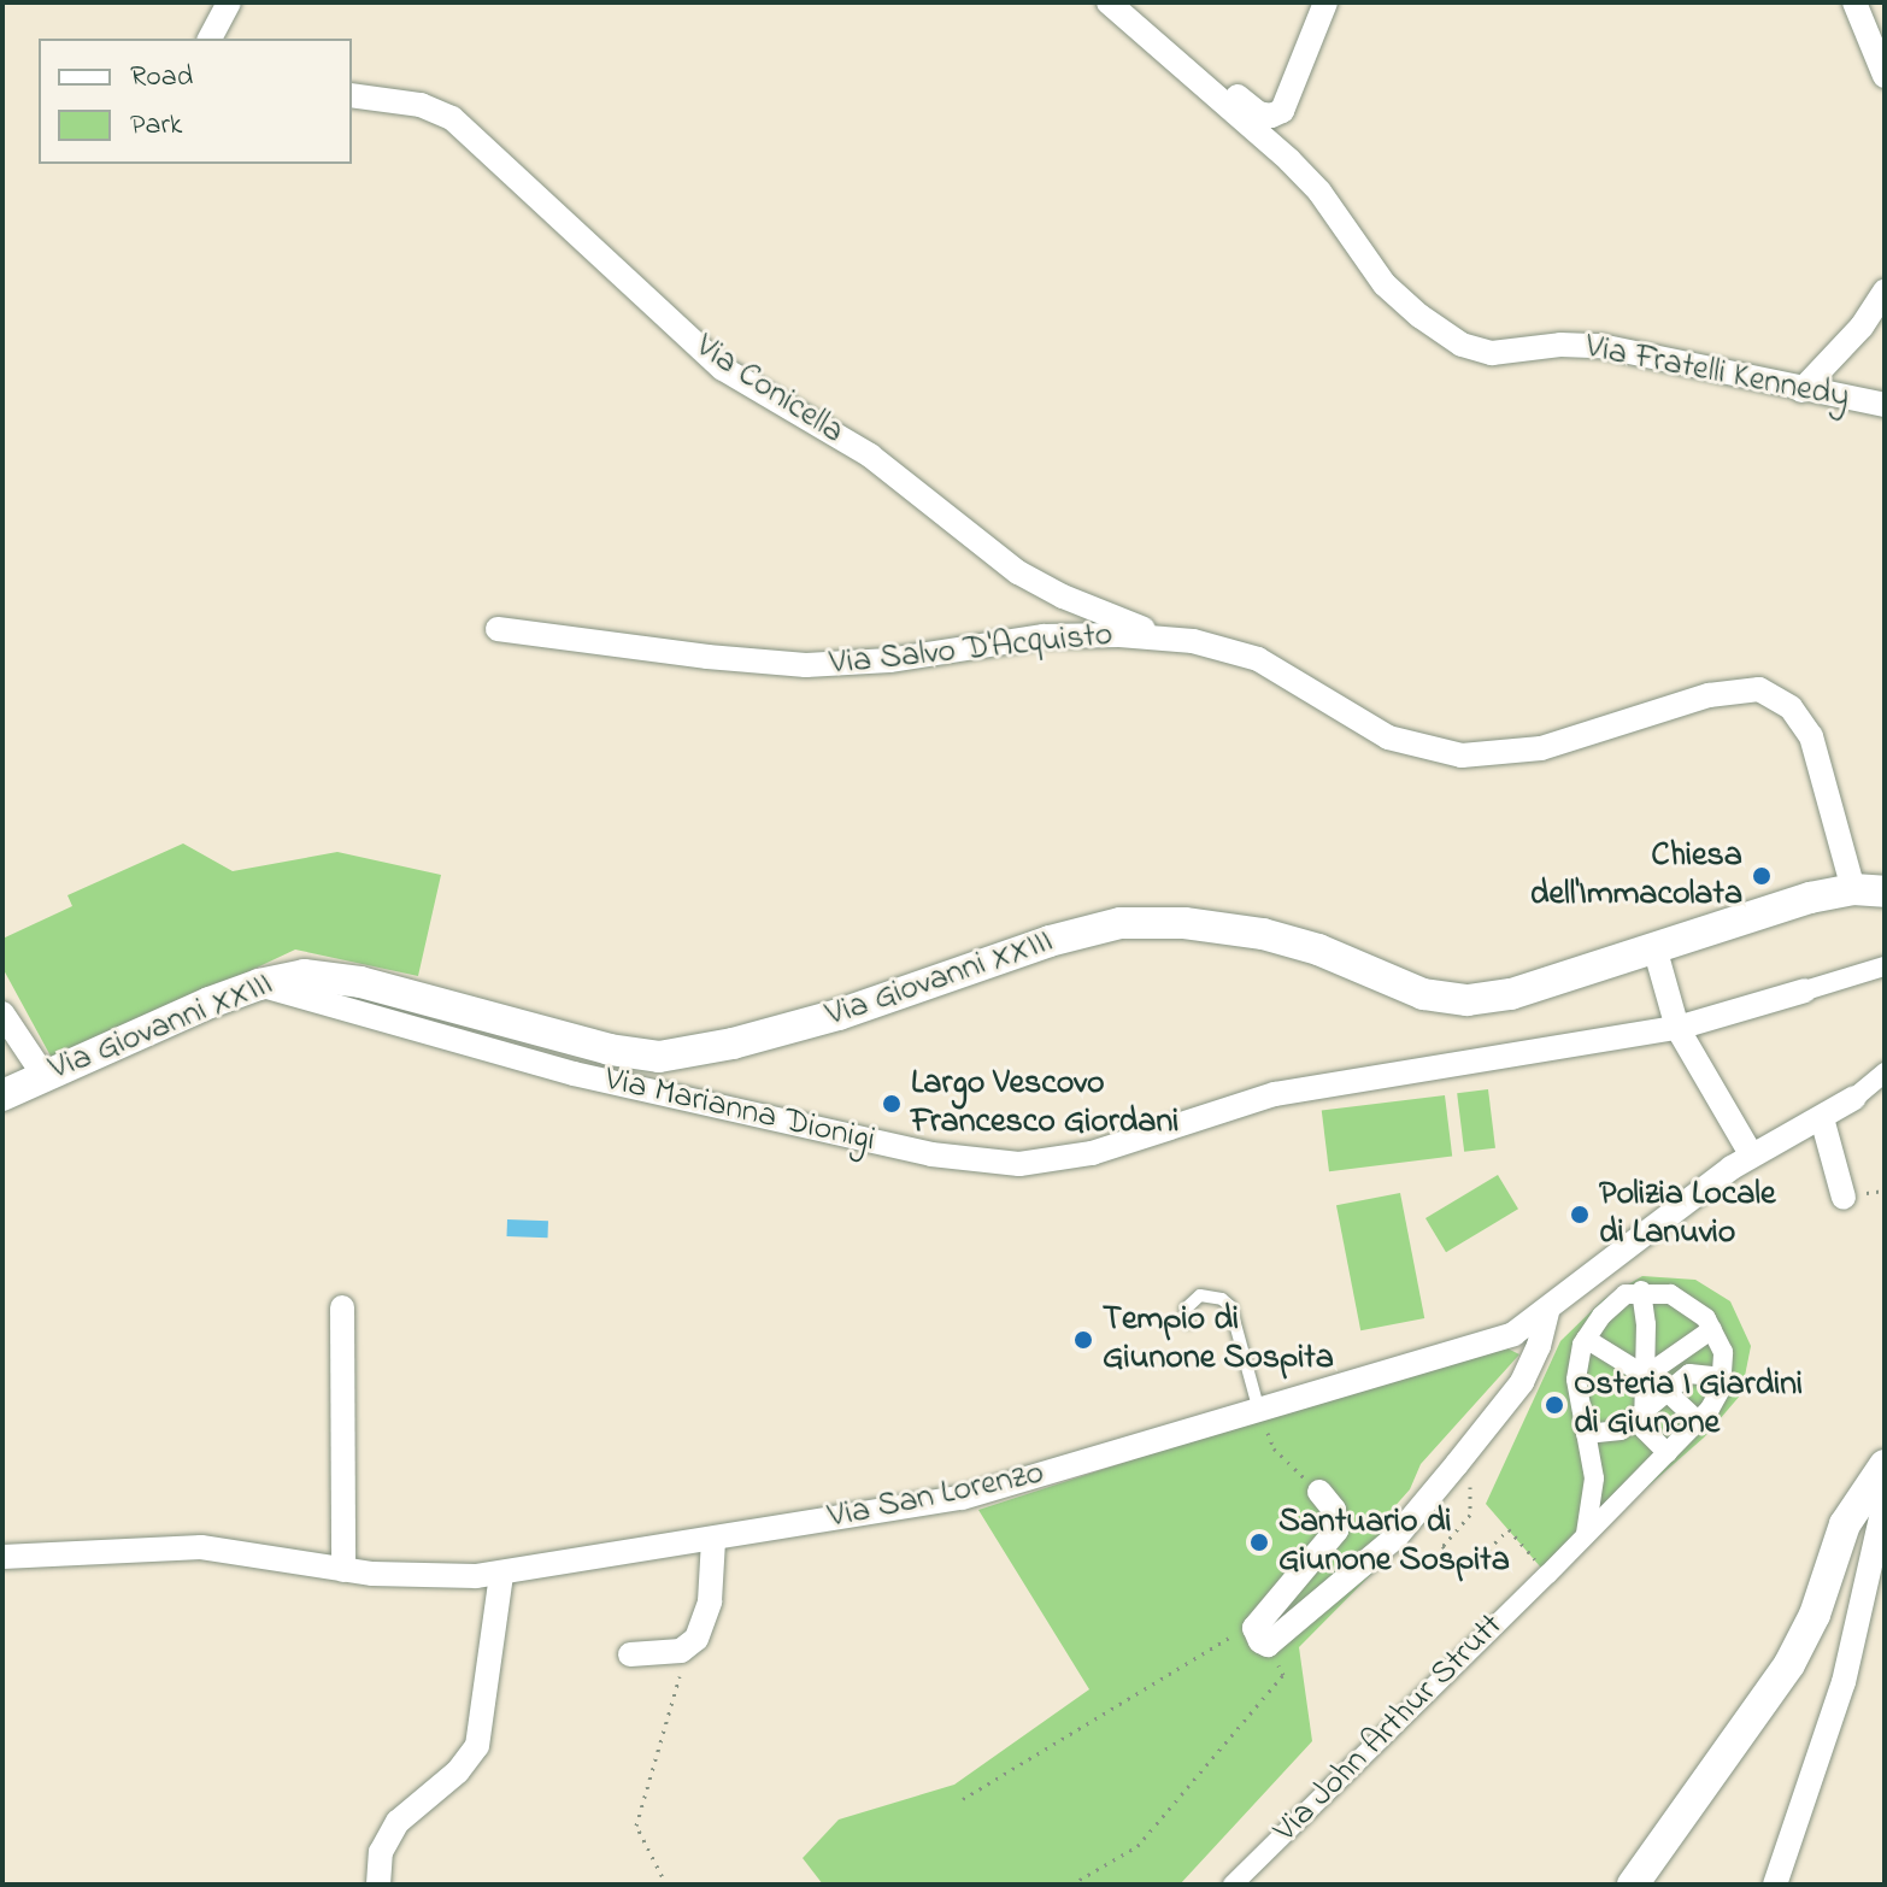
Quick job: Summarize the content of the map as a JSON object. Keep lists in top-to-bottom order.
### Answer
{
  "streets": {
    "street": [
      "Via Fratelli Kennedy",
      "Via Conicella",
      "Via Salvo D'Acquisto",
      "Via Giovanni XXIII",
      "Via Marianna Dionigi",
      "Via San Lorenzo",
      "Via John Arthur Strutt"
    ]
  },
  "crossings": [
    ["Via Conicella", "Via Salvo D'Acquisto"],
    ["Via Salvo D'Acquisto", "Via Giovanni XXIII"],
    ["Via Giovanni XXIII", "Via Marianna Dionigi"]
  ],
  "places": [
    "Chiesa dell'Immacolata",
    "Largo Vescovo Francesco Giordani",
    "Polizia Locale di Lanuvio",
    "Tempio di Giunone Sospita",
    "Osteria I Giardini di Giunone",
    "Santuario di Giunone Sospita"
  ],
  "legend": ["Road", "Park"]
}
